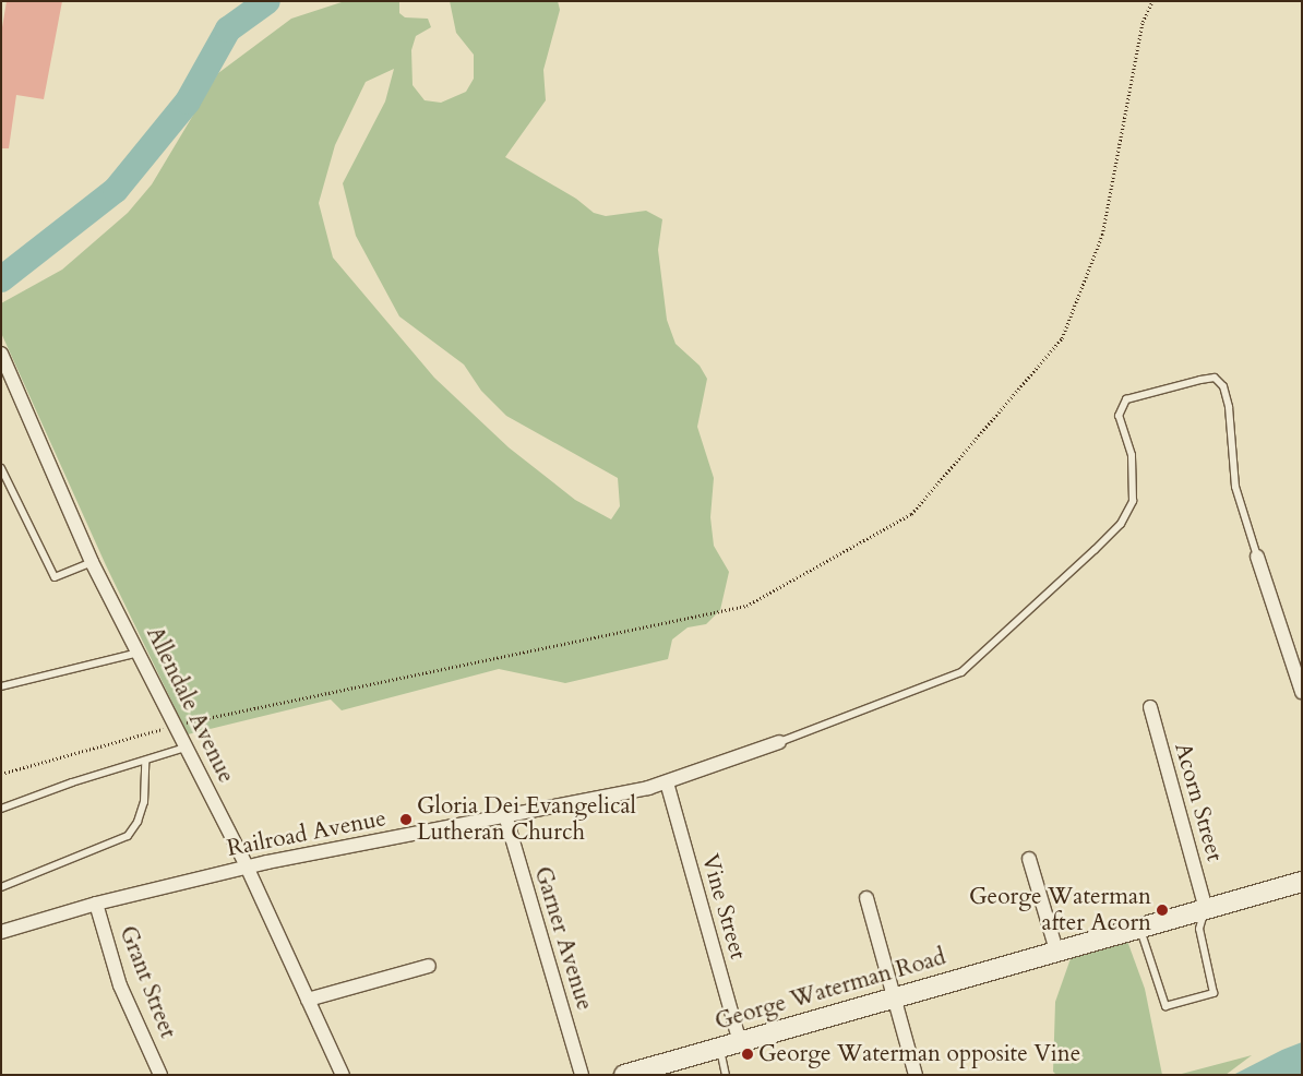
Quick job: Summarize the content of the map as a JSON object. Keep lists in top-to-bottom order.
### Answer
{
  "streets": {
    "main road": ["George Waterman Road"],
    "street": [
      "Allendale Avenue",
      "Acorn Street",
      "Railroad Avenue",
      "Vine Street",
      "Garner Avenue",
      "Grant Street"
    ]
  },
  "crossings": [
    ["Allendale Avenue", "Railroad Avenue"],
    ["Acorn Street", "George Waterman Road"],
    ["Railroad Avenue", "Vine Street"],
    ["Railroad Avenue", "Garner Avenue"],
    ["Railroad Avenue", "Grant Street"],
    ["Vine Street", "George Waterman Road"]
  ],
  "places": ["Gloria Dei Evangelical Lutheran Church", "George Waterman after Acorn", "George Waterman opposite Vine"]
}
